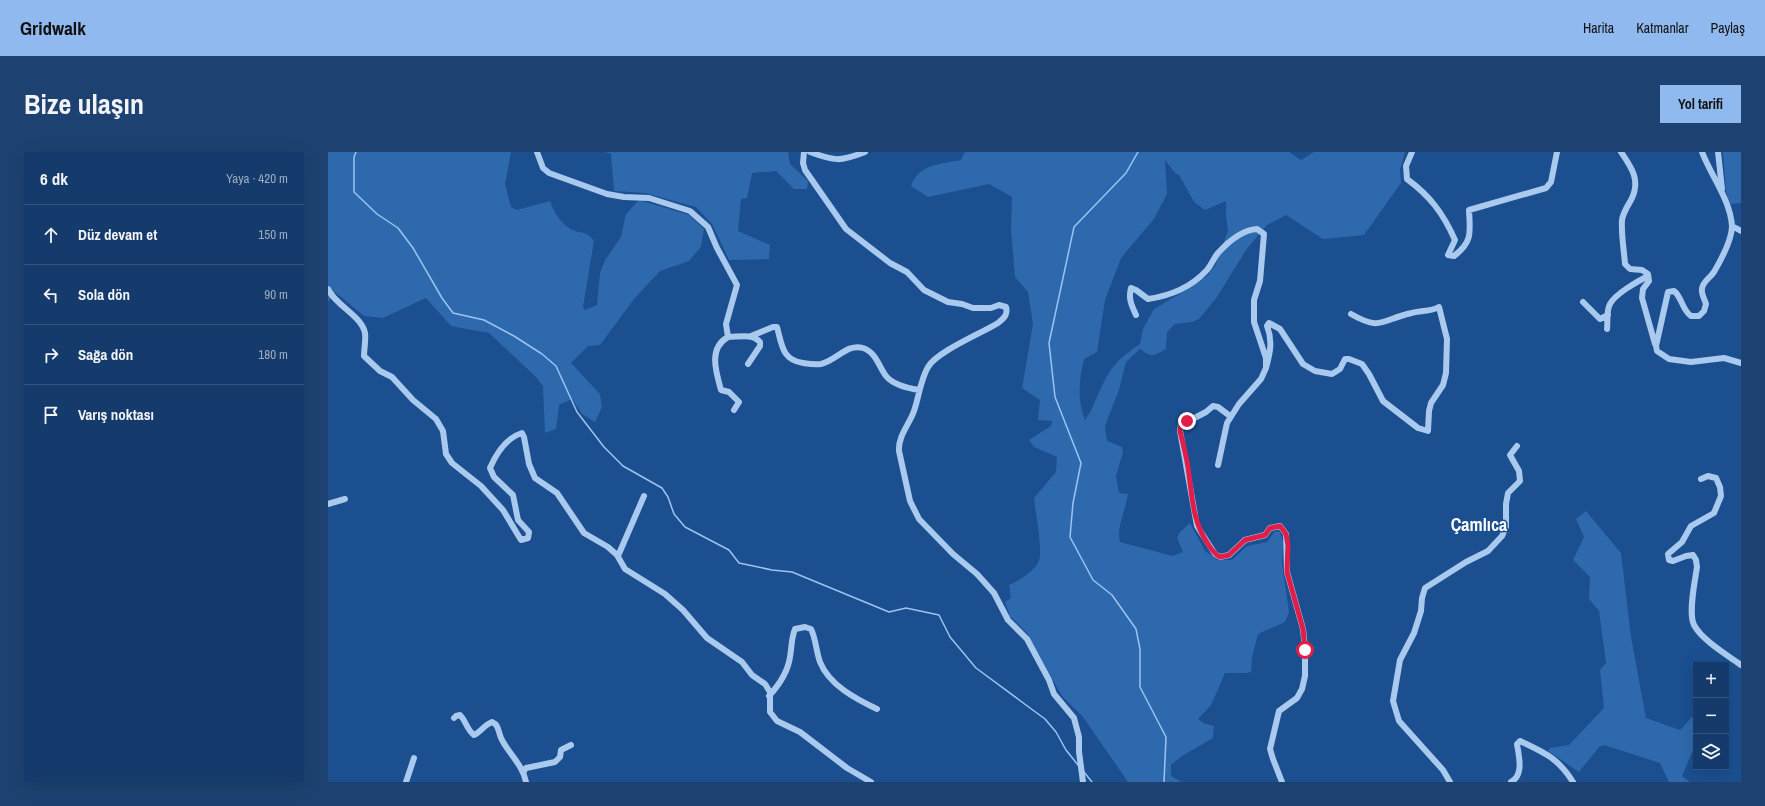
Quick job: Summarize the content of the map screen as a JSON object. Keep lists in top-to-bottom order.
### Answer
{
  "districts": ["Çamlıca"],
  "page": {
    "header": "Gridwalk",
    "nav": ["Harita", "Katmanlar", "Paylaş"],
    "title": "Bize ulaşın",
    "buttons": "Yol tarifi",
    "heading": ["6 dk", "Yaya · 420 m"],
    "list": [
      ["Düz devam et", "150 m"],
      ["Sola dön", "90 m"],
      ["Sağa dön", "180 m"],
      "Varış noktası"
    ],
    "map_buttons": ["+", "−"]
  }
}
